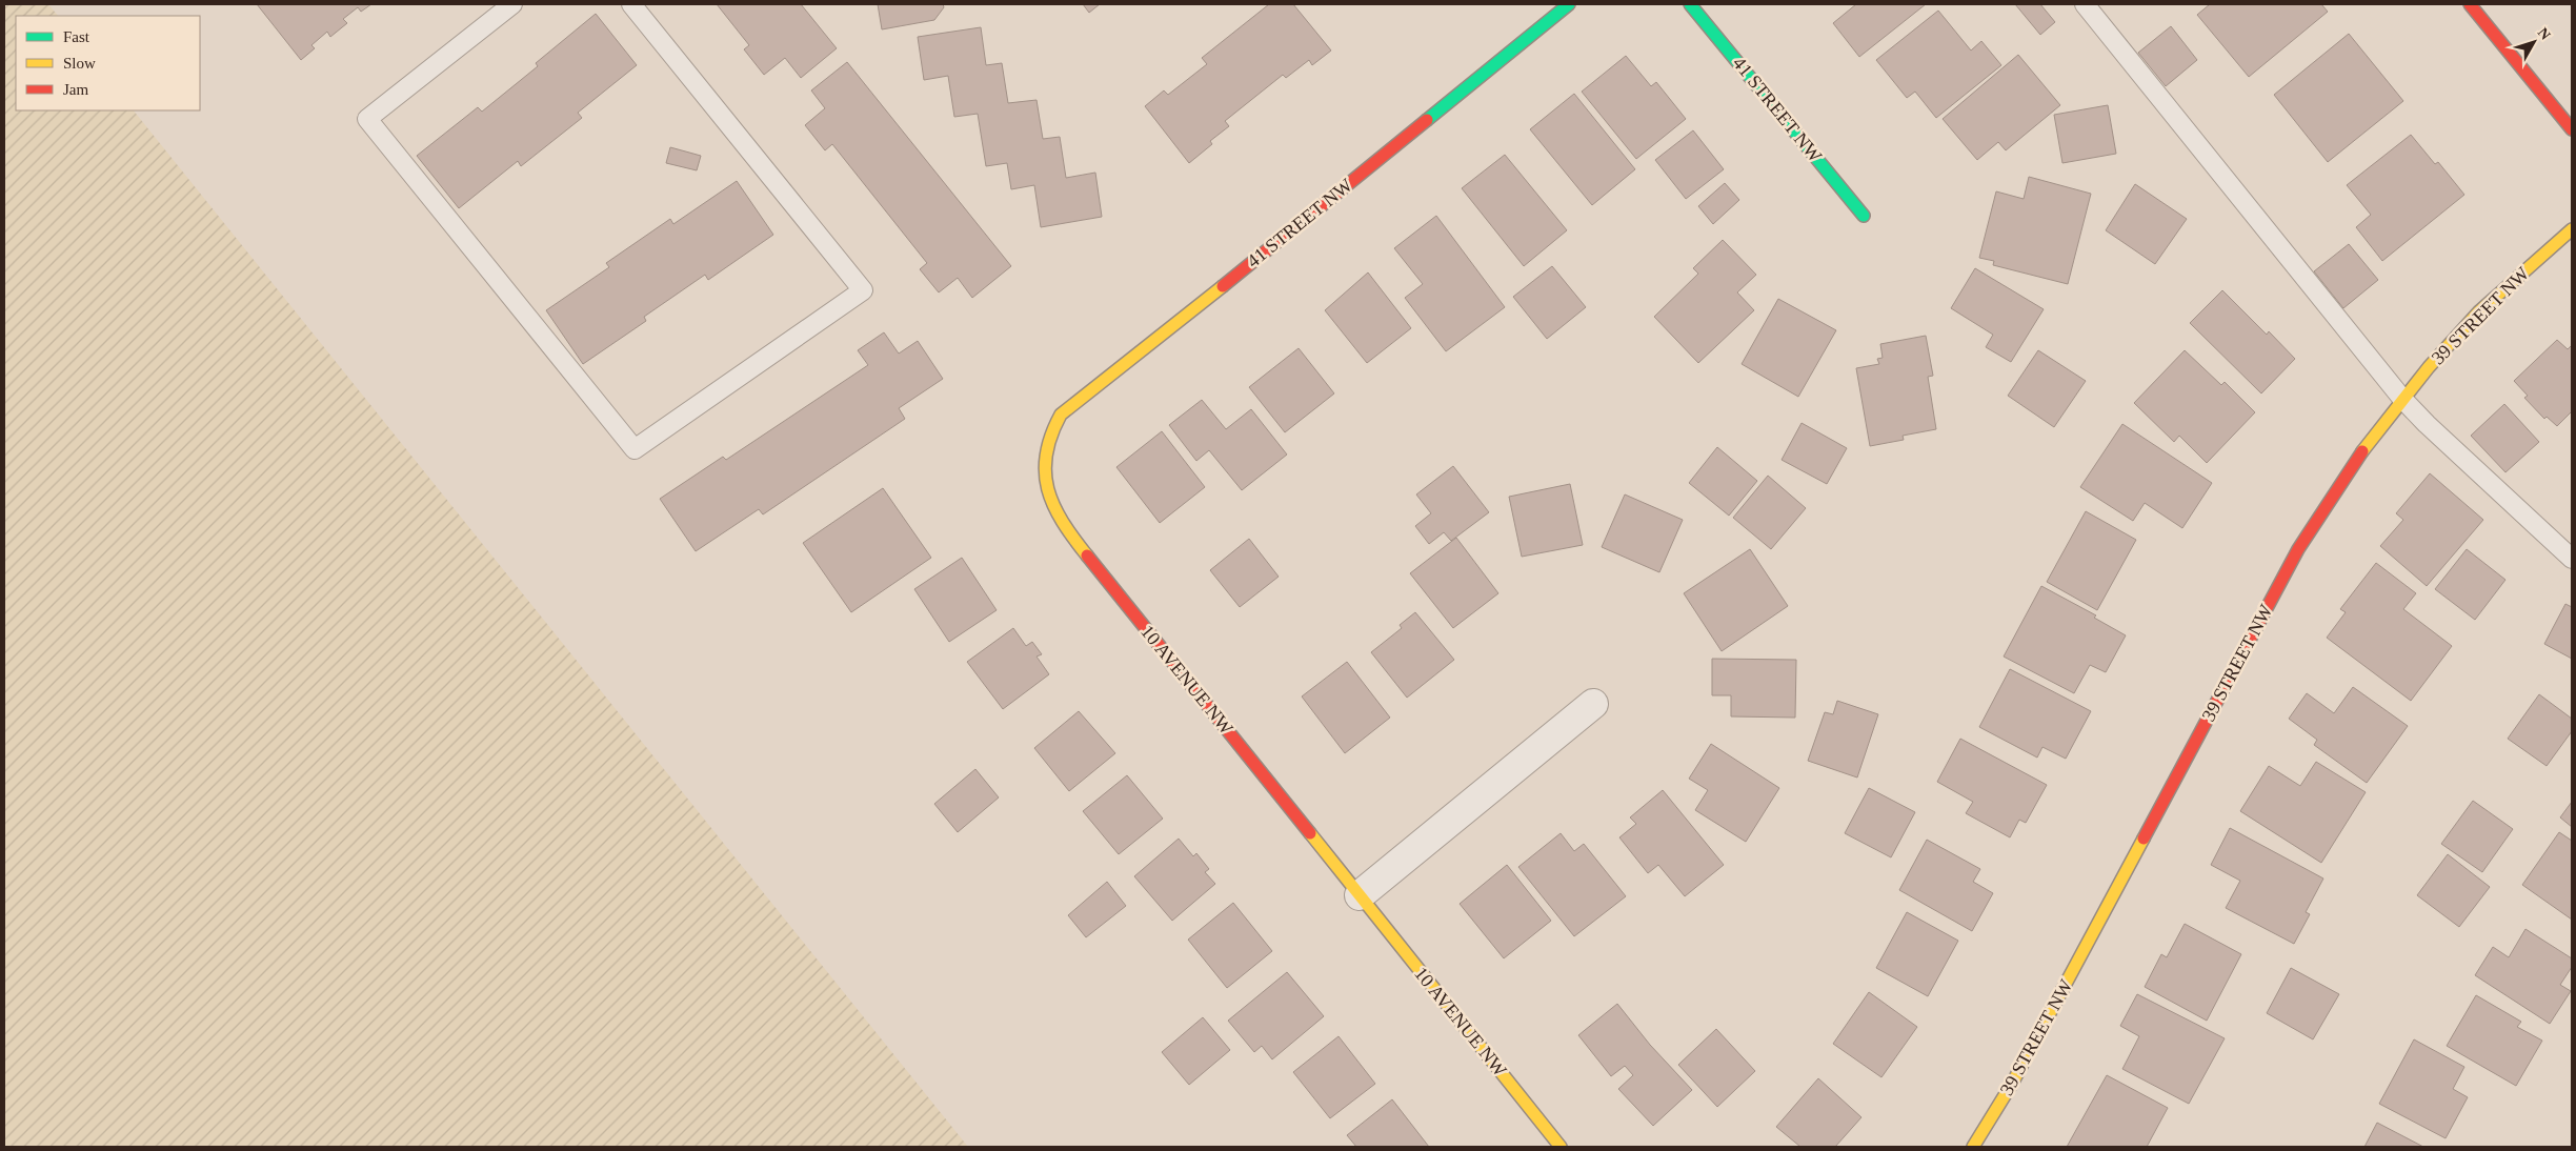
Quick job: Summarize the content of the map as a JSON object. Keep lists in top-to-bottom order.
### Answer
{
  "streets": {
    "street": ["41 STREET NW", "39 STREET NW", "10 AVENUE NW"]
  },
  "crossings": [
    ["41 STREET NW", "10 AVENUE NW"]
  ],
  "legend": ["Fast", "Slow", "Jam"],
  "north": "top right"
}
